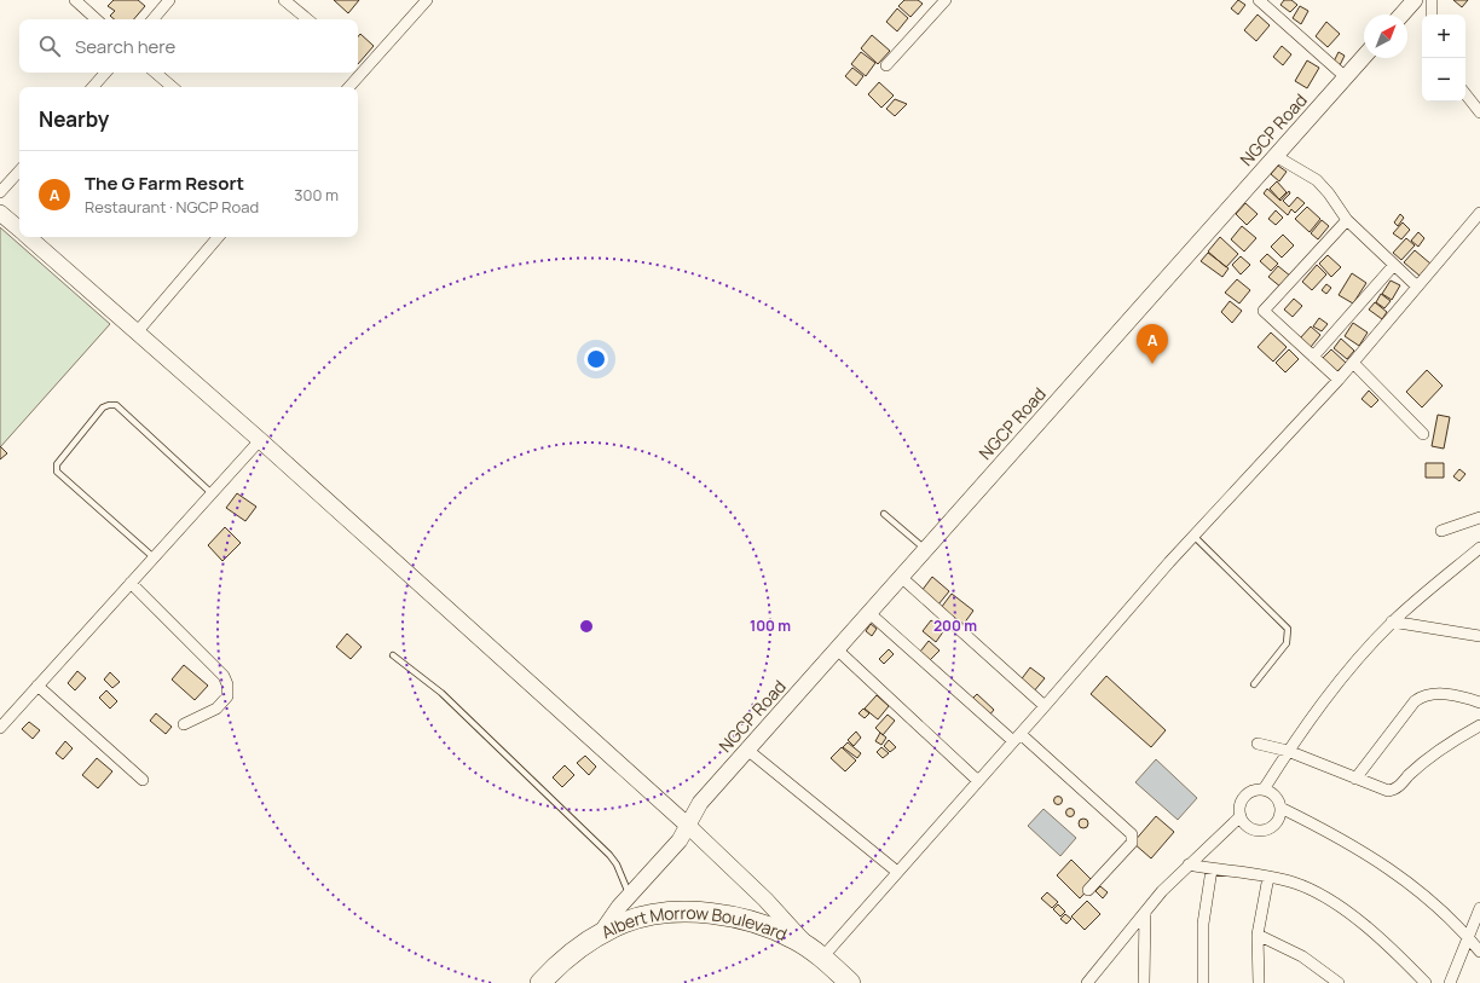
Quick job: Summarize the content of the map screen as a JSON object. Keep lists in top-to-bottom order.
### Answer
{
  "streets": {
    "highway": ["Albert Morrow Boulevard"],
    "main road": ["NGCP Road"]
  },
  "crossings": [
    ["NGCP Road", "Albert Morrow Boulevard"]
  ],
  "north": "top right",
  "page": {
    "map_buttons": ["+", "−"],
    "search": "Search here",
    "heading": "Nearby",
    "list": [
      {
        "mark": "A",
        "name": "The G Farm Resort",
        "note": "Restaurant · NGCP Road",
        "value": "300 m"
      }
    ],
    "pins": "A"
  },
  "rings": ["100 m", "200 m"]
}
